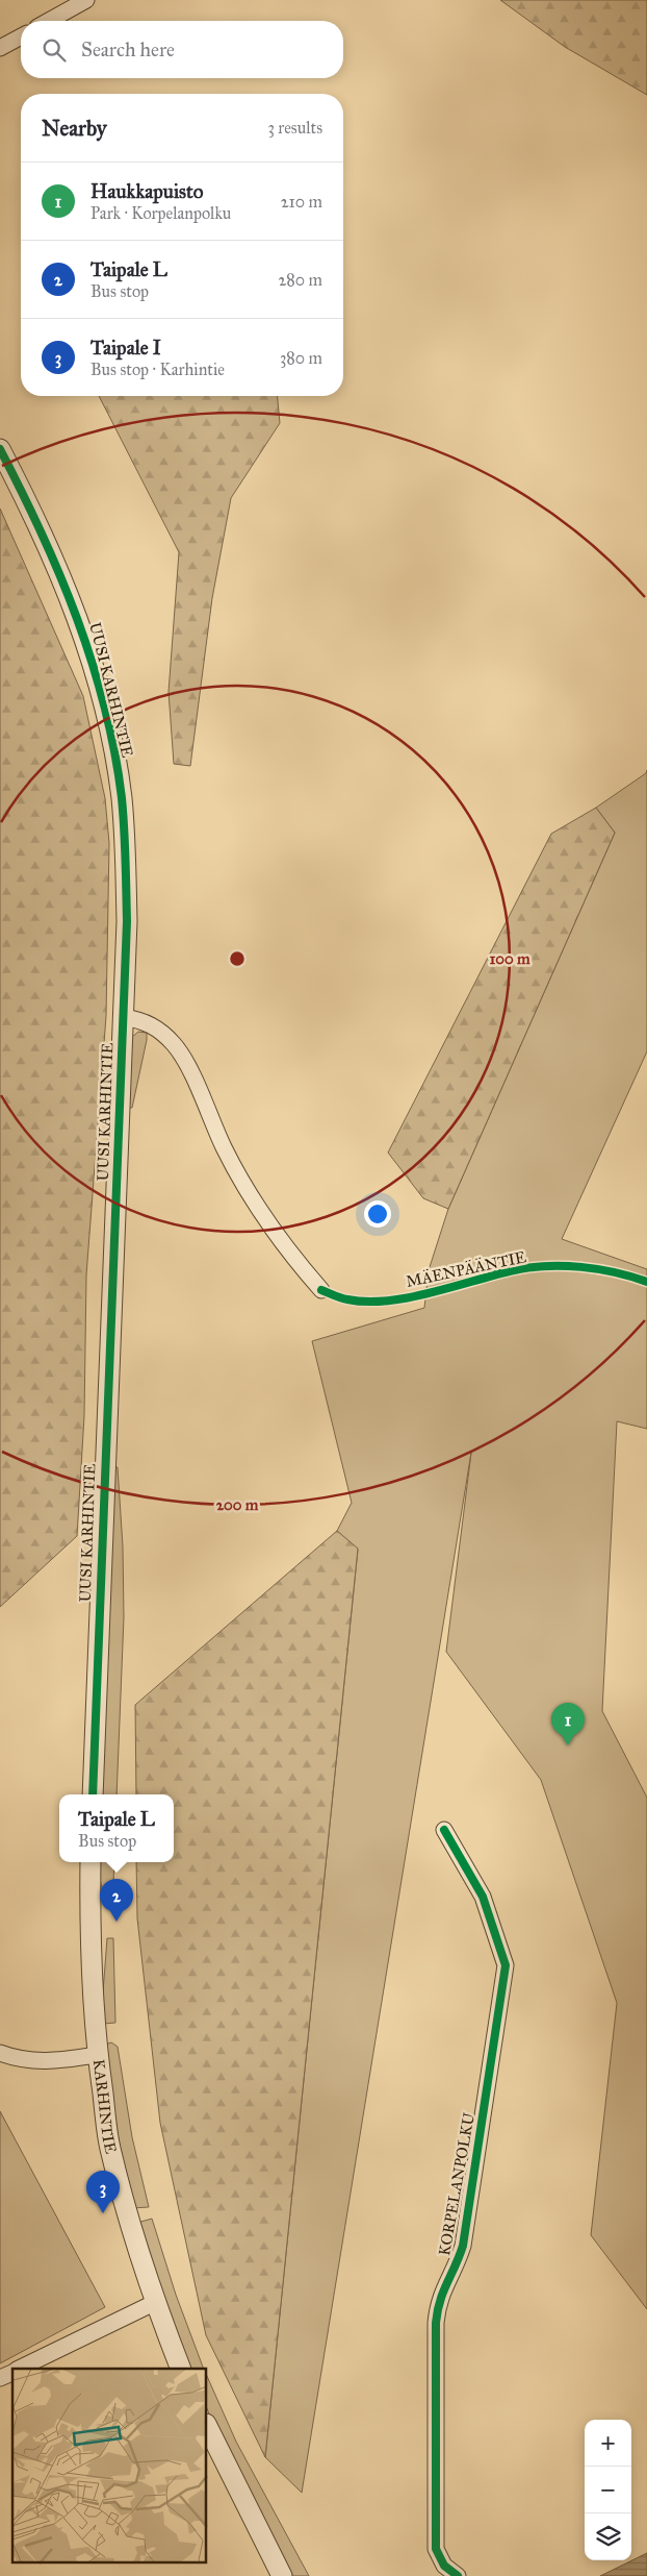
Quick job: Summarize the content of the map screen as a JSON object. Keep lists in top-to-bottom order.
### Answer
{
  "streets": {
    "street": ["UUSI KARHINTIE", "KARHINTIE", "KORPELANPOLKU"],
    "cycle path": ["MÄENPÄÄNTIE"]
  },
  "page": {
    "search": "Search here",
    "heading": ["Nearby", "3 results"],
    "list": [
      {
        "mark": "1",
        "name": "Haukkapuisto",
        "note": "Park · Korpelanpolku",
        "value": "210 m"
      },
      {
        "mark": "2",
        "name": "Taipale L",
        "note": "Bus stop",
        "value": "280 m"
      },
      {
        "mark": "3",
        "name": "Taipale I",
        "note": "Bus stop · Karhintie",
        "value": "380 m"
      }
    ],
    "pins": ["1", "2", "3"],
    "popup": ["Taipale L", "Bus stop"],
    "map_buttons": ["+", "−"]
  },
  "rings": ["100 m", "200 m"]
}
